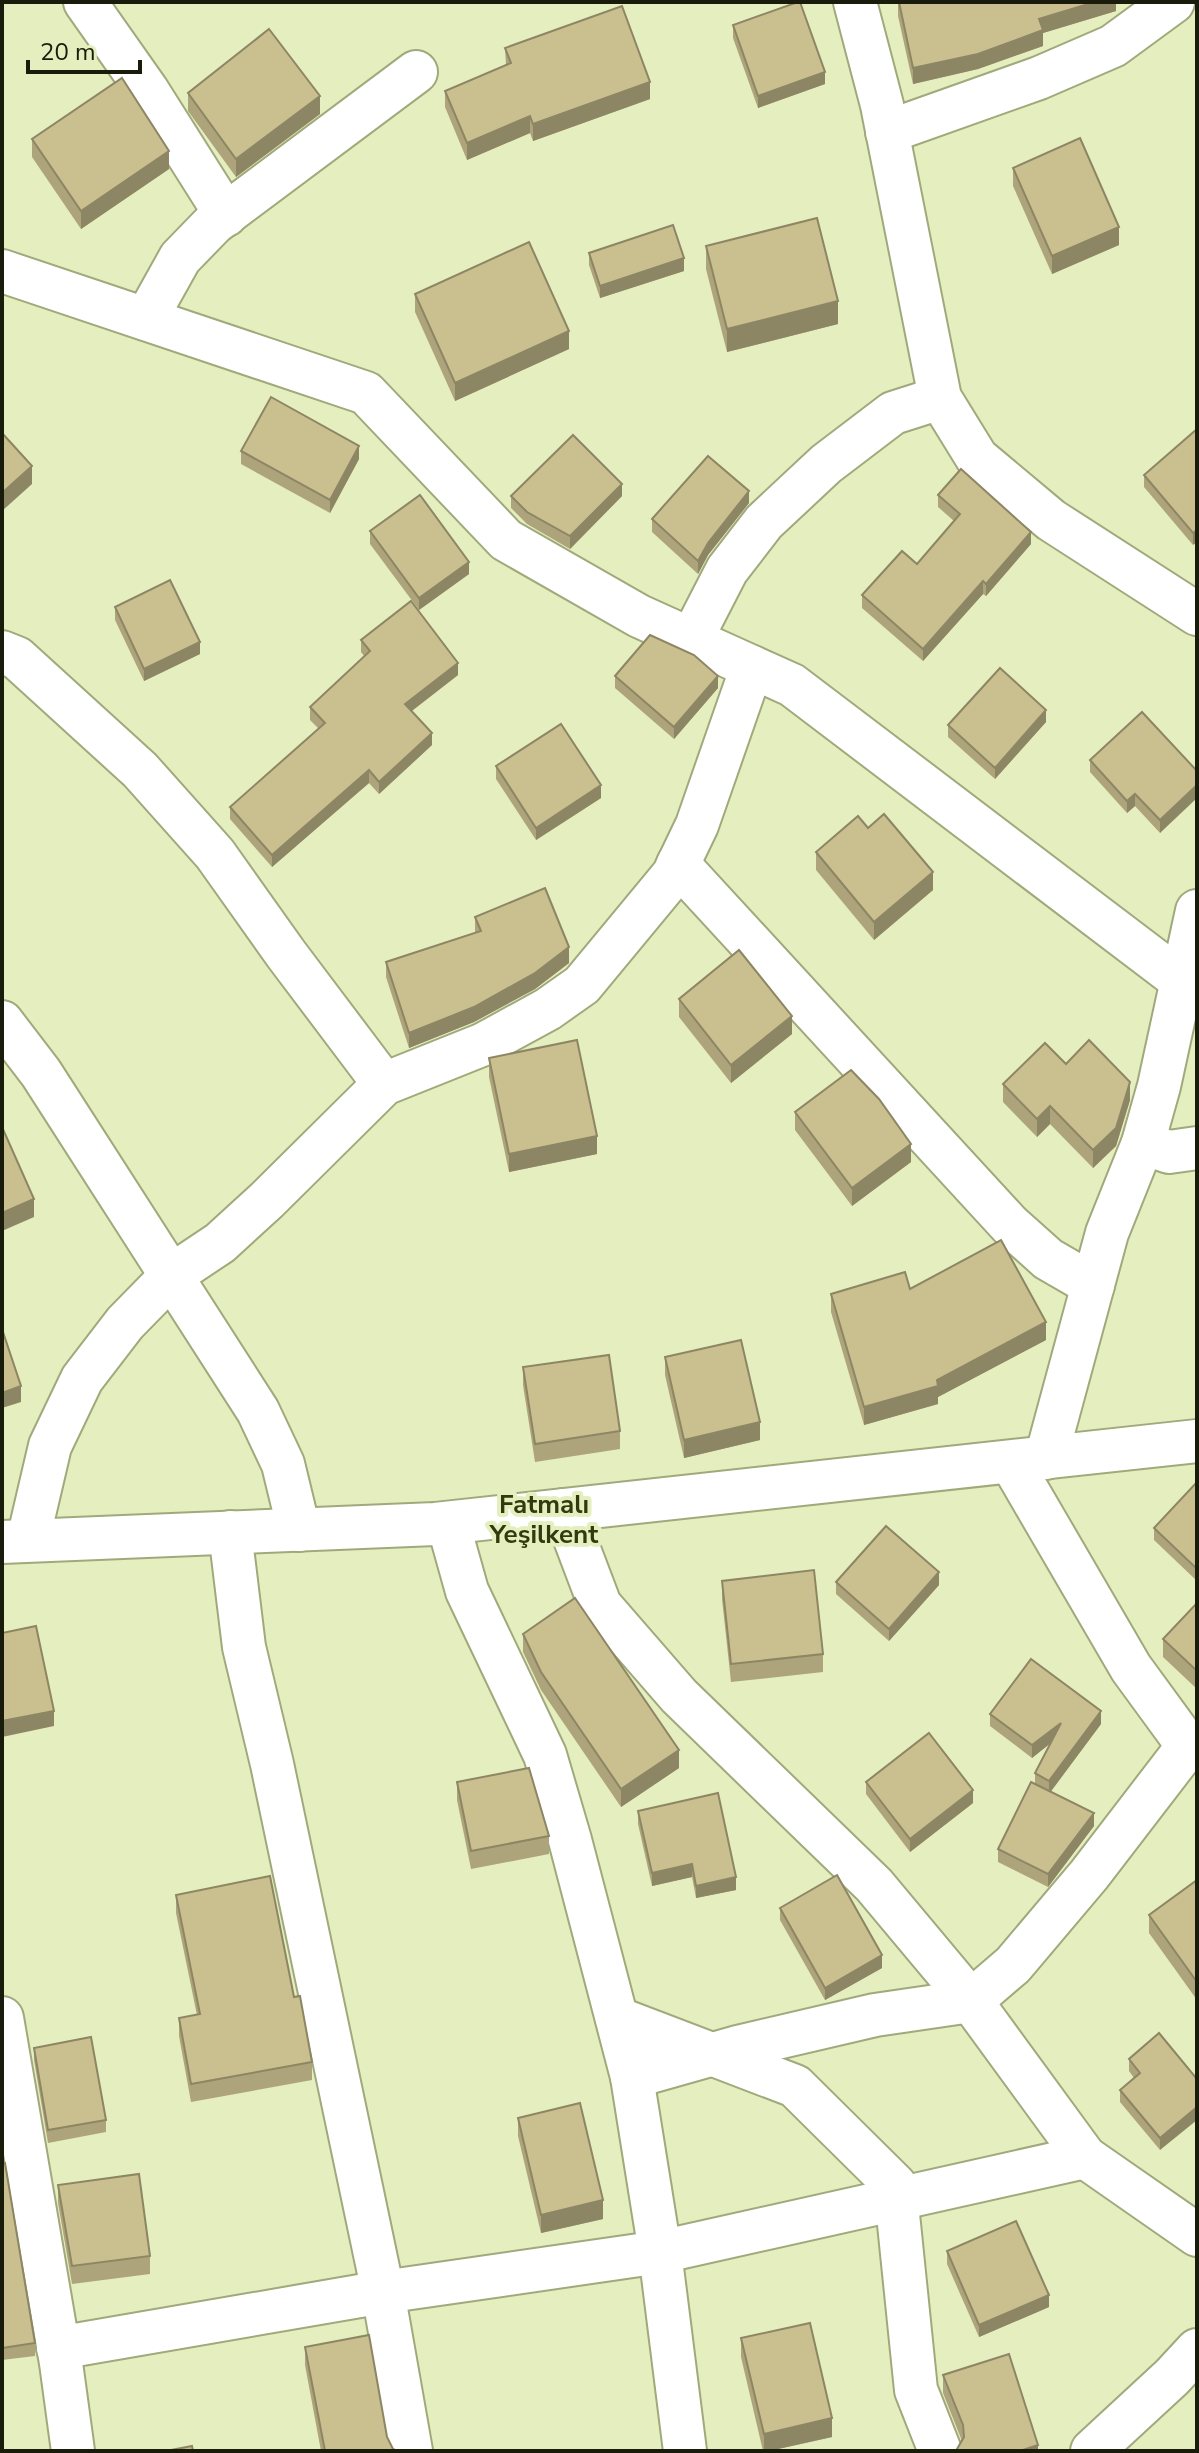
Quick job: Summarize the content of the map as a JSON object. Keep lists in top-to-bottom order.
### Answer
{
  "districts": ["Fatmalı Yeşilkent"],
  "scale_bar": "20 m"
}
